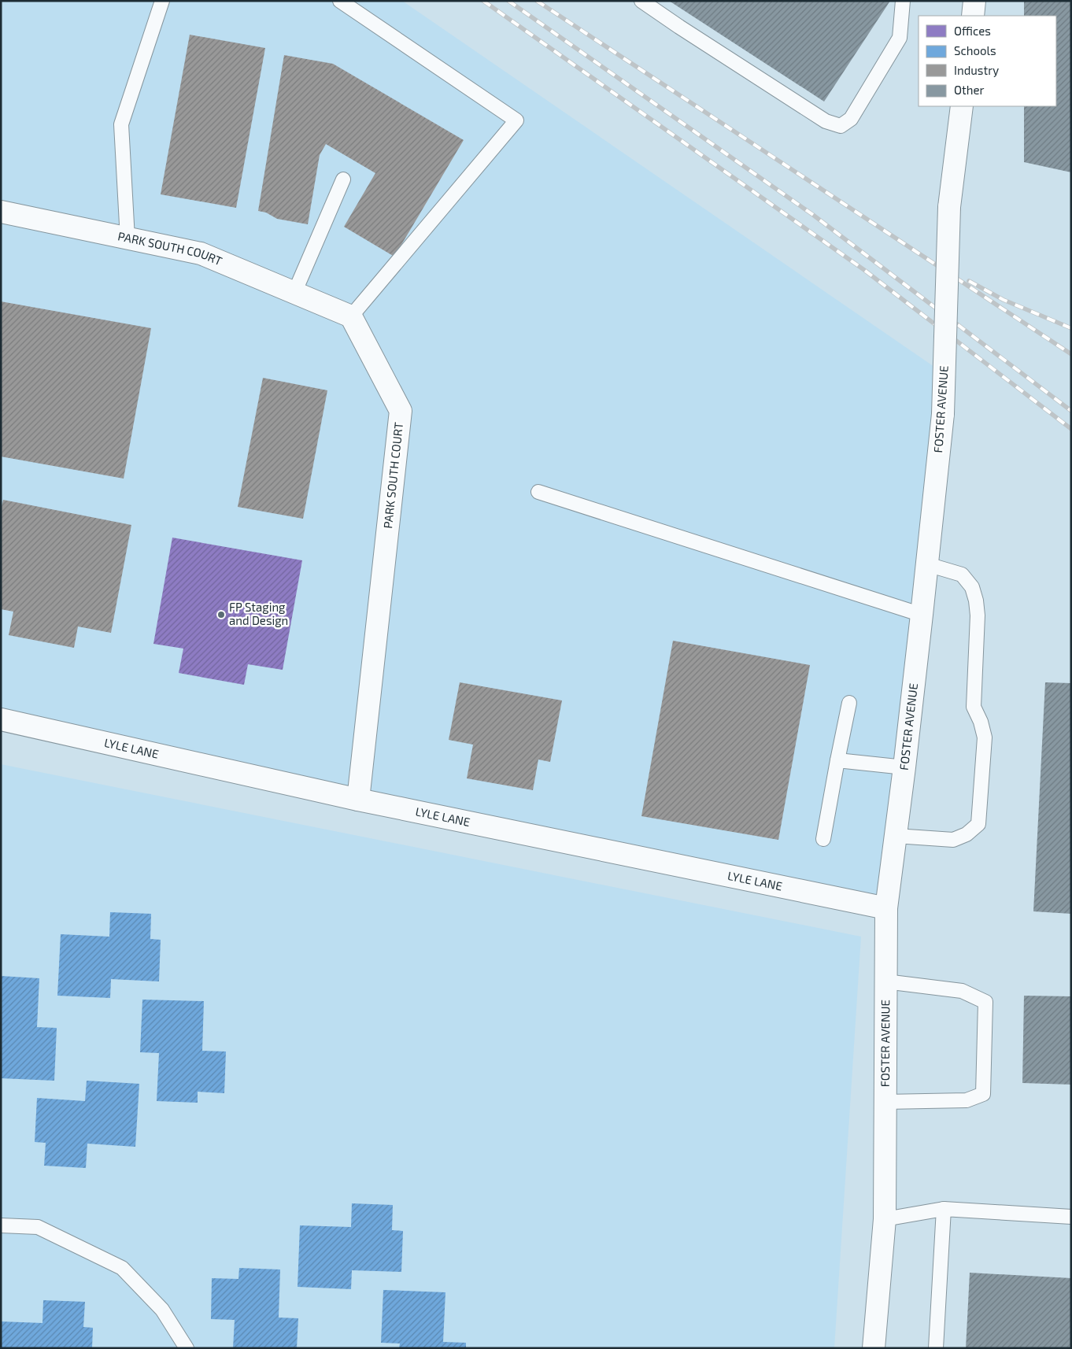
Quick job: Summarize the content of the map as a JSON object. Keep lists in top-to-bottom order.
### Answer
{
  "streets": {
    "street": ["PARK SOUTH COURT", "FOSTER AVENUE", "LYLE LANE"]
  },
  "crossings": [
    ["PARK SOUTH COURT", "LYLE LANE"],
    ["FOSTER AVENUE", "LYLE LANE"]
  ],
  "places": ["FP Staging and Design"],
  "legend": [
    "Offices",
    "Schools",
    "Industry",
    "Other"
  ]
}
